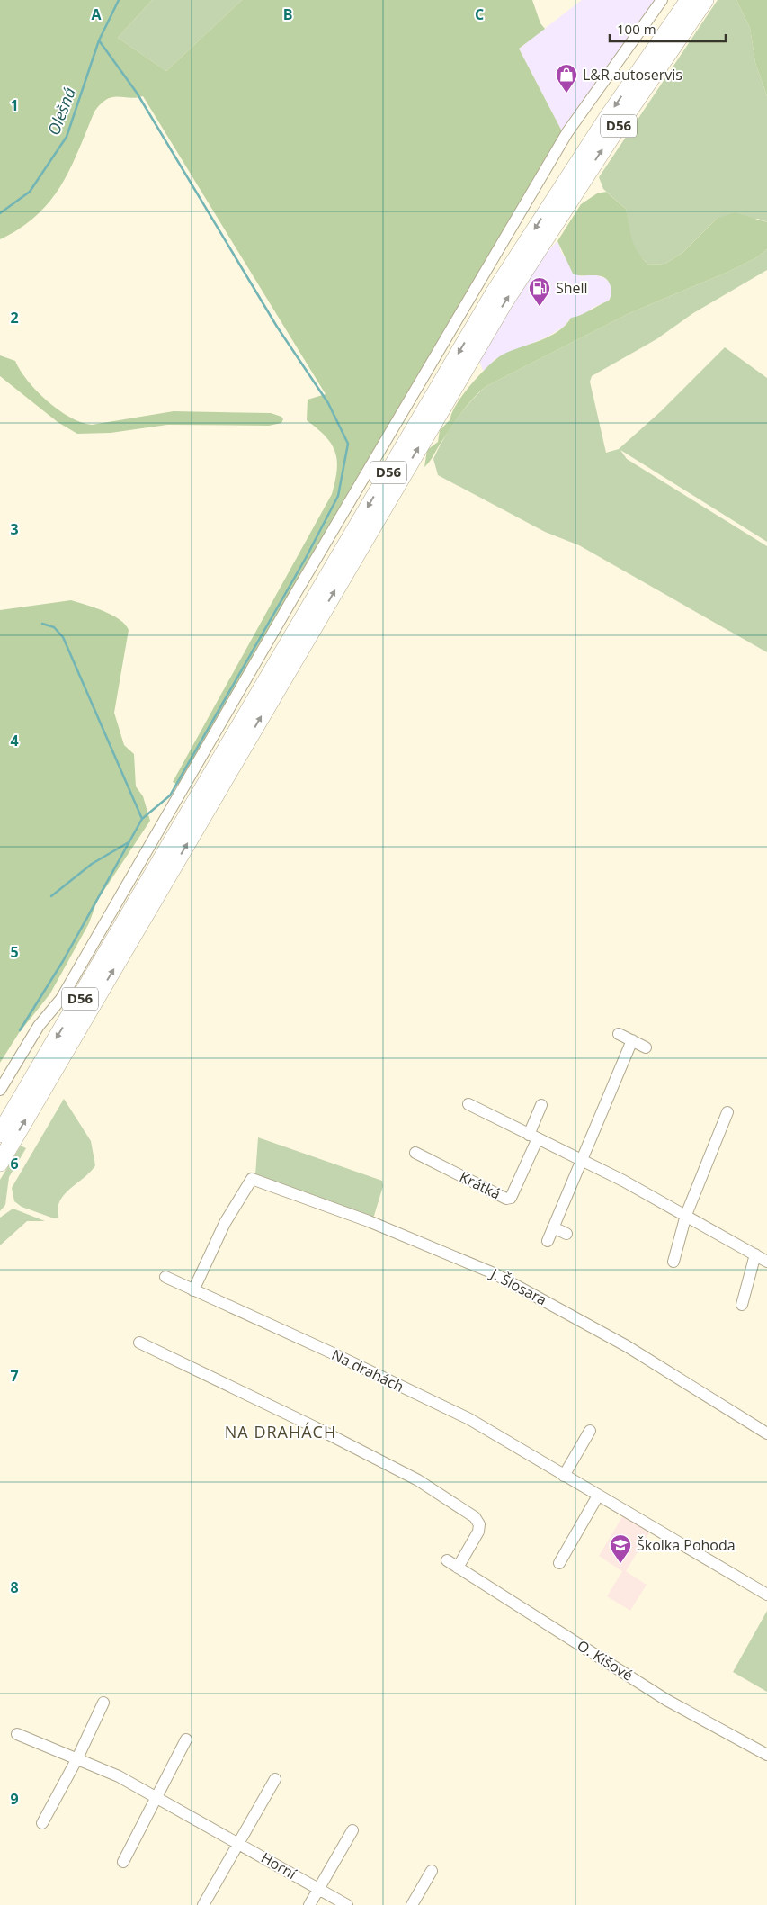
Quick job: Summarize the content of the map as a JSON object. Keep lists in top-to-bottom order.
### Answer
{
  "streets": {
    "highway": ["D56"],
    "street": [
      "Krátká",
      "J. Šlosara",
      "Na drahách",
      "O. Kišové",
      "Horní"
    ]
  },
  "crossings": [
    ["J. Šlosara", "Na drahách"]
  ],
  "districts": ["NA DRAHÁCH"],
  "water": ["Olešná"],
  "places": {
    "shop": ["L&R autoservis"],
    "fuel station": ["Shell"],
    "school or university": ["Školka Pohoda"]
  },
  "scale_bar": "100 m",
  "grid": {
    "columns": ["A", "B", "C"],
    "rows": [
      "1",
      "2",
      "3",
      "4",
      "5",
      "6",
      "7",
      "8",
      "9"
    ]
  }
}
